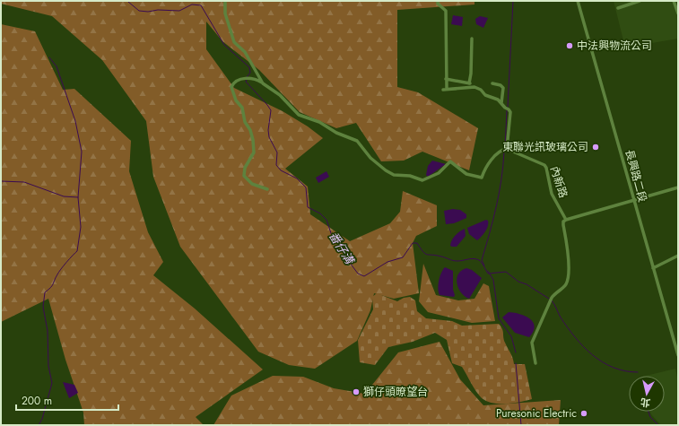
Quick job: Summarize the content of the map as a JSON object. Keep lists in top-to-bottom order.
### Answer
{
  "streets": {
    "street": ["長興路二段", "內新路"]
  },
  "water": ["番仔溝"],
  "places": [
    "中法興物流公司",
    "東聯光訊玻璃公司",
    "獅仔頭暸望台",
    "Puresonic Electric"
  ],
  "scale_bar": "200 m",
  "north": "bottom"
}
